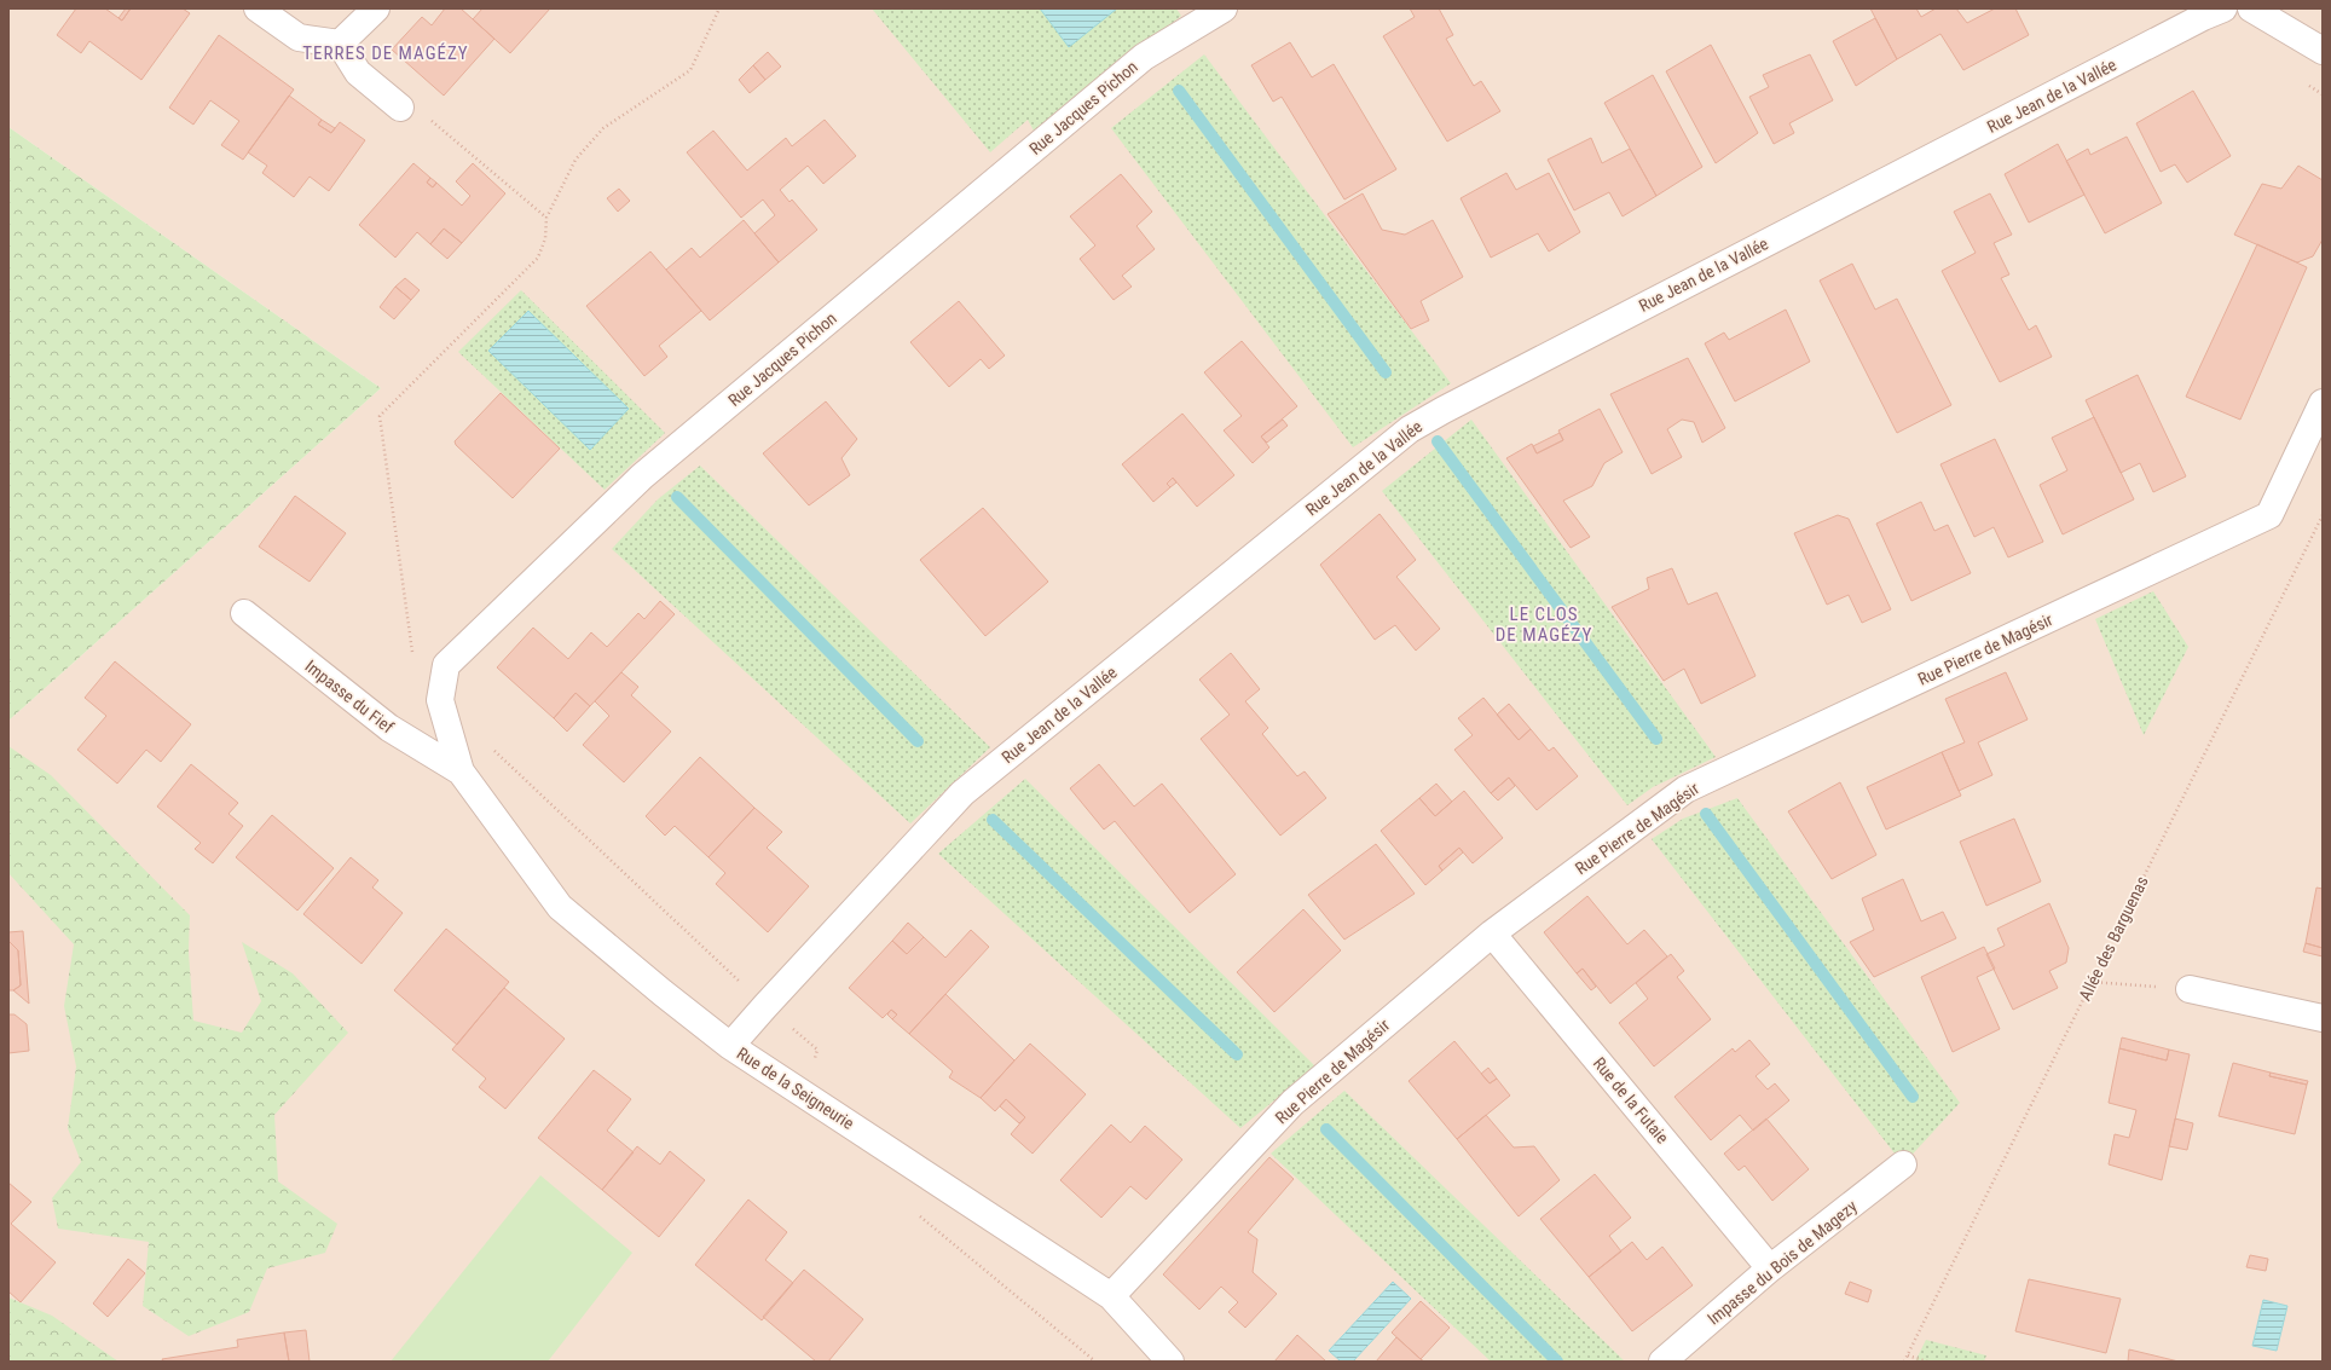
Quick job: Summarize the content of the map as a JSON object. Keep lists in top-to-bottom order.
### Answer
{
  "streets": {
    "street": [
      "Rue Jean de la Vallée",
      "Rue Jacques Pichon",
      "Rue Pierre de Magésir",
      "Impasse du Fief",
      "Rue de la Seigneurie",
      "Rue de la Futaie",
      "Impasse du Bois de Magezy"
    ],
    "path": ["Allée des Barguenas"]
  },
  "crossings": [
    ["Rue Jean de la Vallée", "Rue de la Seigneurie"],
    ["Rue Jacques Pichon", "Impasse du Fief"],
    ["Rue Jacques Pichon", "Rue de la Seigneurie"],
    ["Rue Pierre de Magésir", "Rue de la Seigneurie"],
    ["Rue Pierre de Magésir", "Rue de la Futaie"],
    ["Impasse du Fief", "Rue de la Seigneurie"],
    ["Rue de la Futaie", "Impasse du Bois de Magezy"]
  ],
  "districts": ["TERRES DE MAGÉZY", "LE CLOS DE MAGÉZY"]
}
